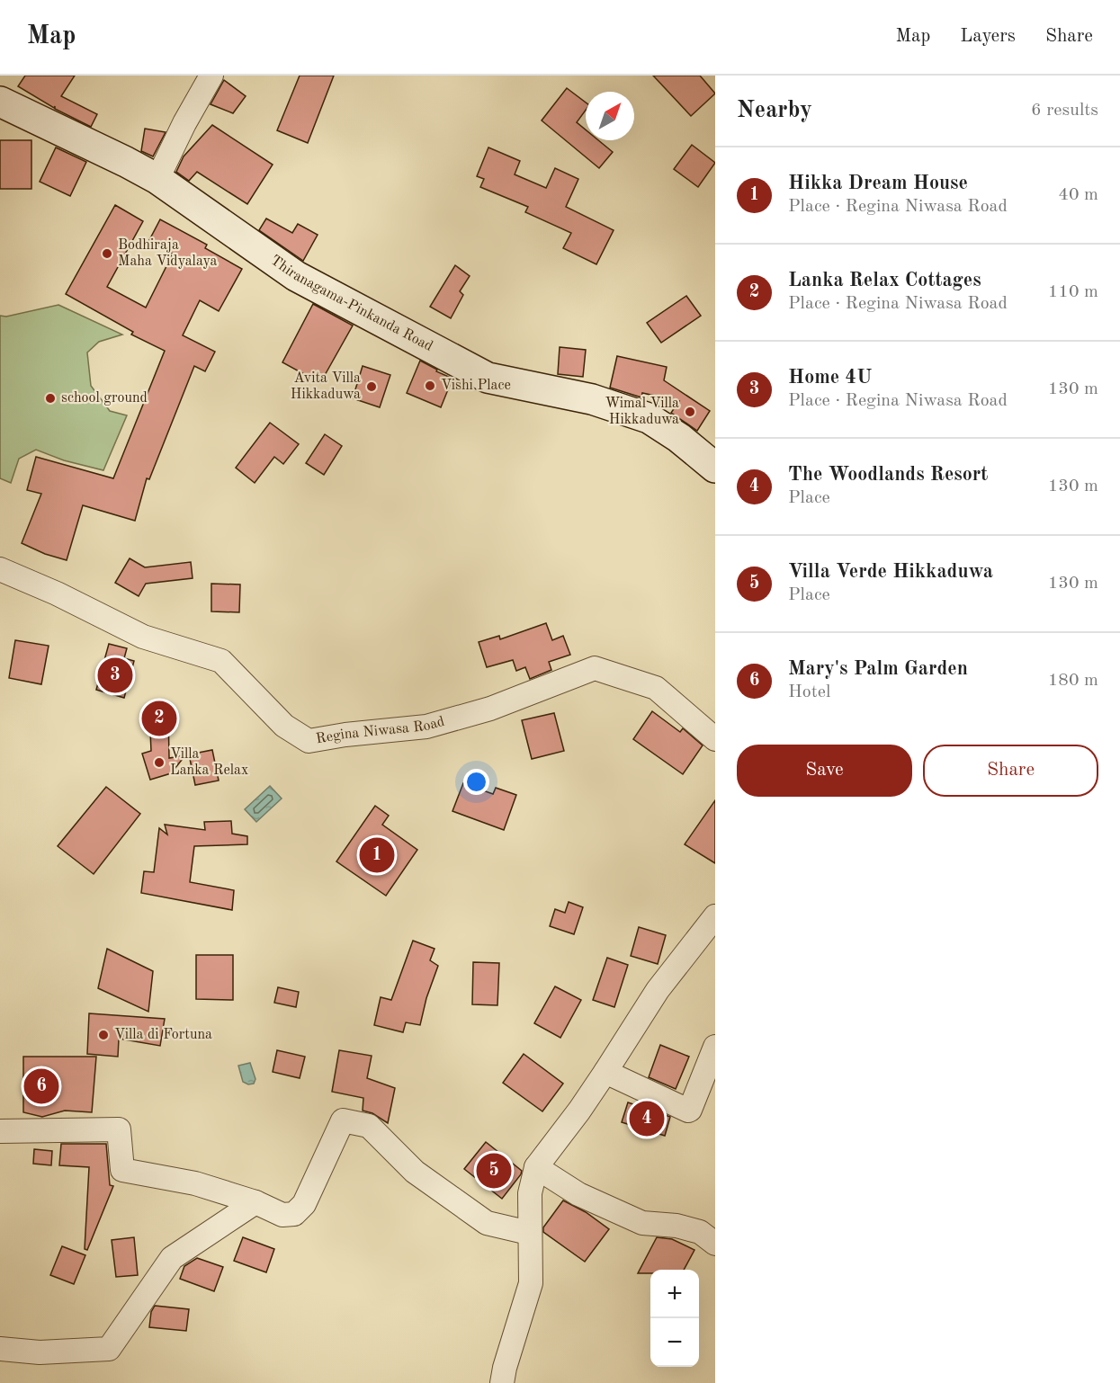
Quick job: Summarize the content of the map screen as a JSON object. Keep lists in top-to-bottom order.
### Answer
{
  "streets": {
    "street": ["Thiranagama-Pinkanda Road", "Regina Niwasa Road"]
  },
  "places": [
    "Bodhiraja Maha Vidyalaya",
    "Vishi Place",
    "Avita Villa Hikkaduwa",
    "school ground",
    "Wimal Villa Hikkaduwa",
    "Villa Lanka Relax",
    "Villa di Fortuna"
  ],
  "north": "top right",
  "page": {
    "header": "Map",
    "nav": ["Map", "Layers", "Share"],
    "heading": ["Nearby", "6 results"],
    "list": [
      {
        "mark": "1",
        "name": "Hikka Dream House",
        "note": "Place · Regina Niwasa Road",
        "value": "40 m"
      },
      {
        "mark": "2",
        "name": "Lanka Relax Cottages",
        "note": "Place · Regina Niwasa Road",
        "value": "110 m"
      },
      {
        "mark": "3",
        "name": "Home 4U",
        "note": "Place · Regina Niwasa Road",
        "value": "130 m"
      },
      {
        "mark": "4",
        "name": "The Woodlands Resort",
        "note": "Place",
        "value": "130 m"
      },
      {
        "mark": "5",
        "name": "Villa Verde Hikkaduwa",
        "note": "Place",
        "value": "130 m"
      },
      {
        "mark": "6",
        "name": "Mary's Palm Garden",
        "note": "Hotel",
        "value": "180 m"
      }
    ],
    "pins": [
      "3",
      "2",
      "1",
      "6",
      "4",
      "5"
    ],
    "buttons": ["Save", "Share"],
    "map_buttons": ["+", "−"]
  }
}
